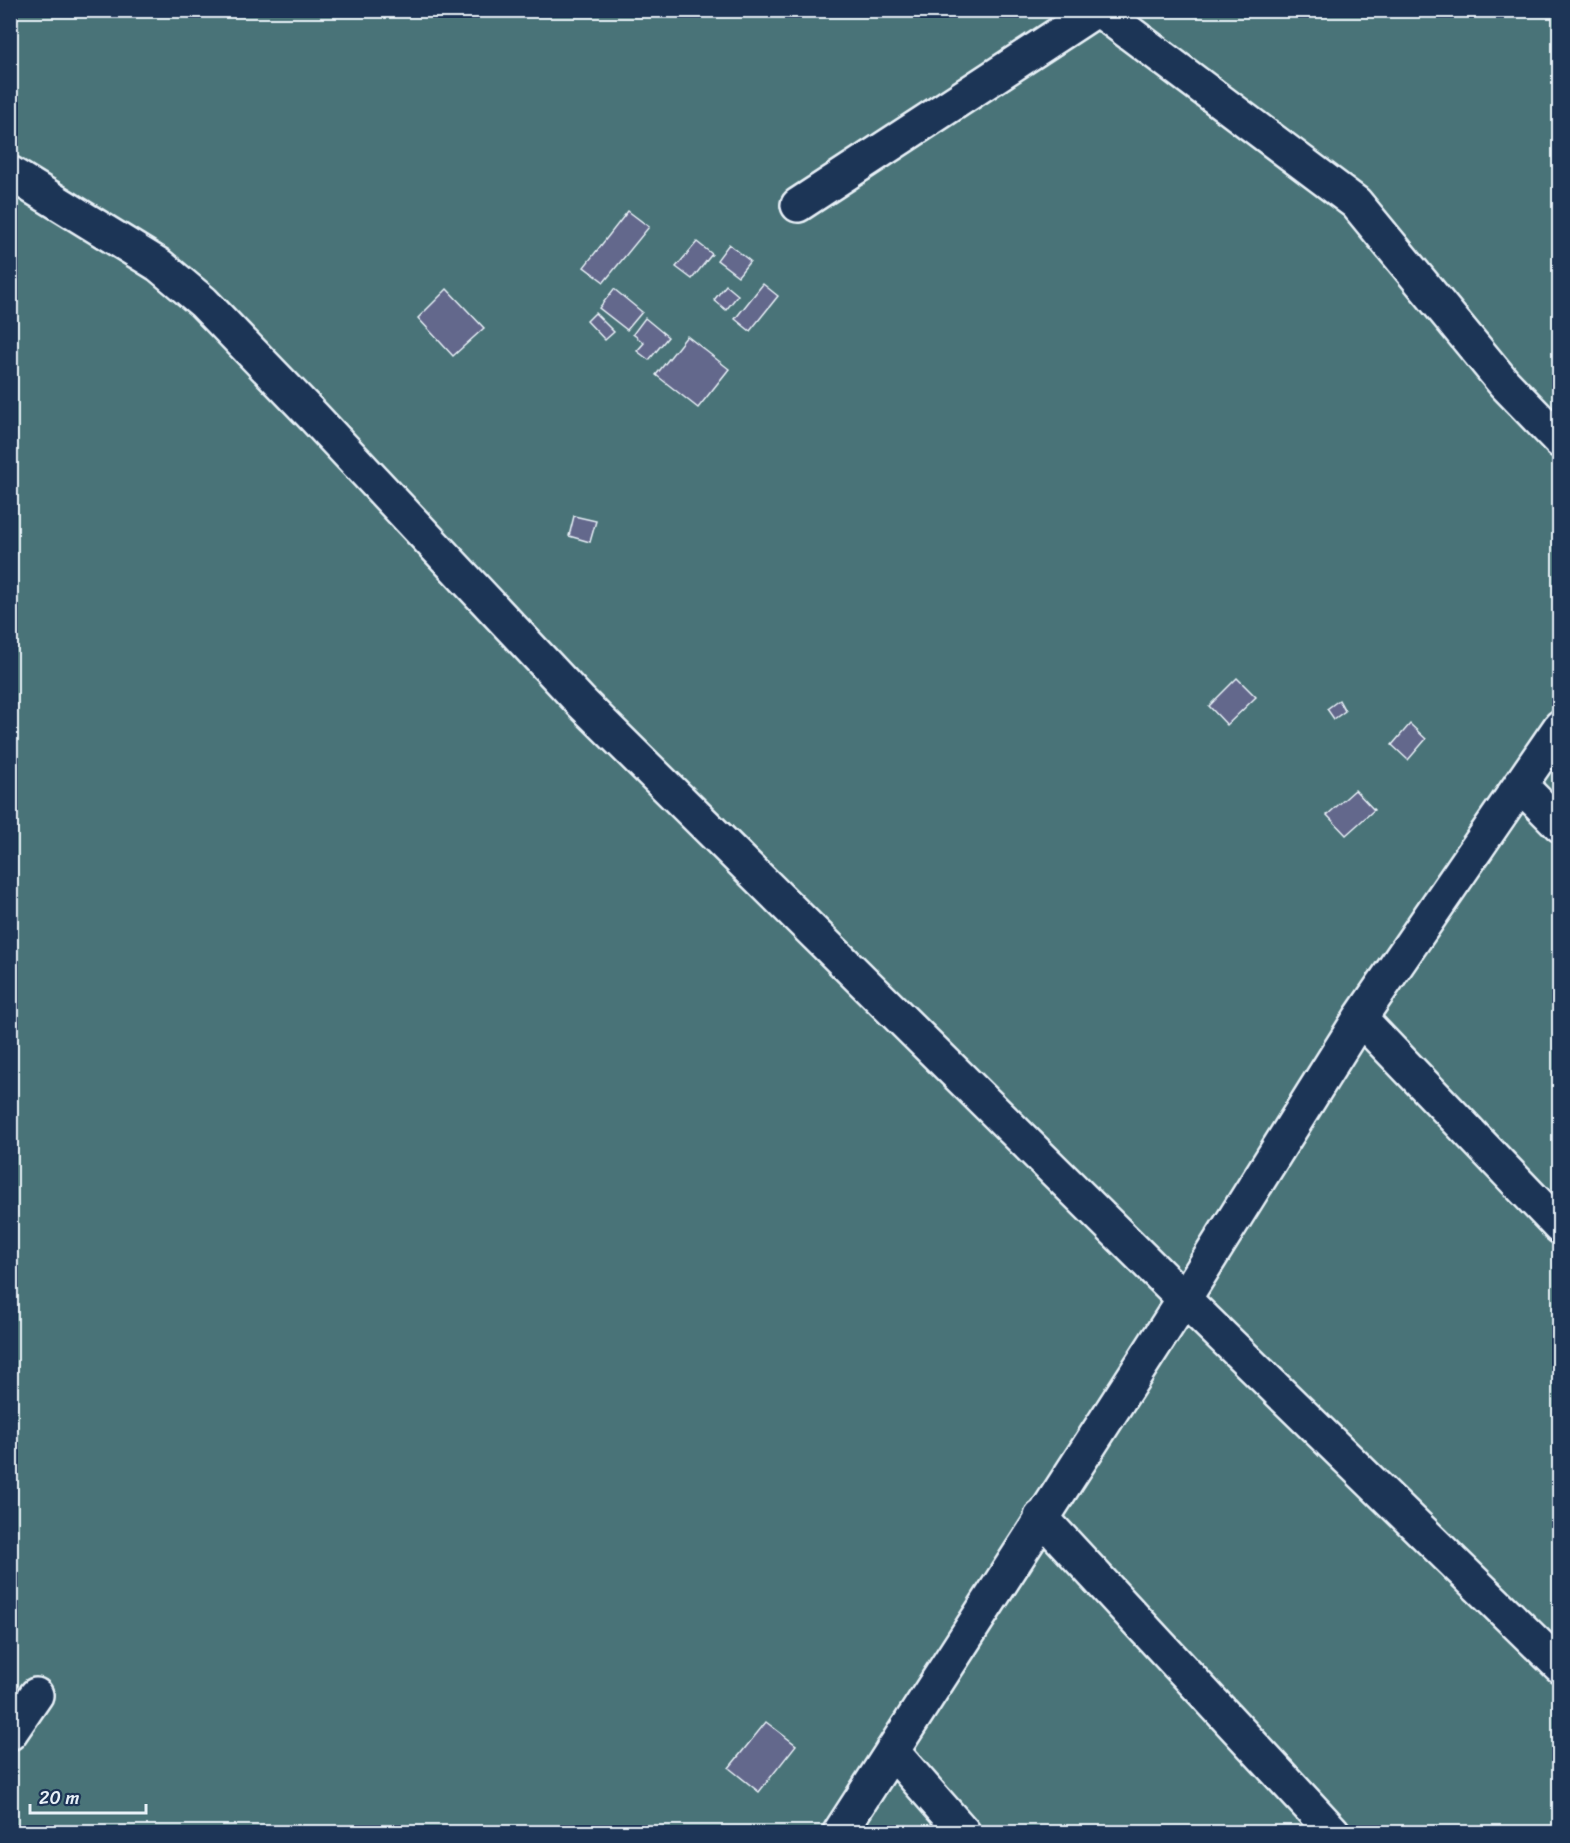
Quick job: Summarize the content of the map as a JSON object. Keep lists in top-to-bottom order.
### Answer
{
  "scale_bar": "20 m"
}
